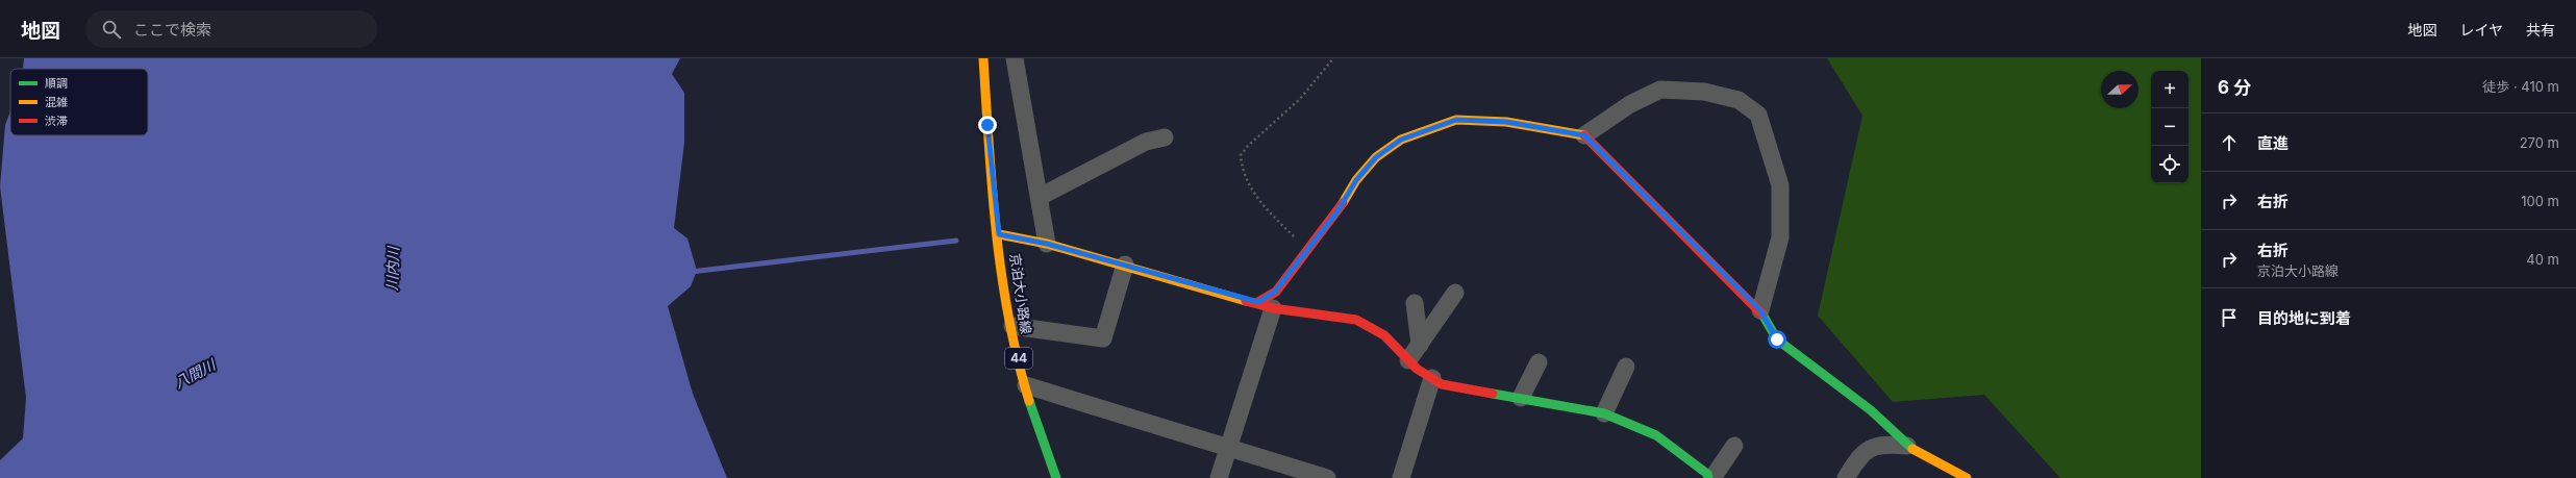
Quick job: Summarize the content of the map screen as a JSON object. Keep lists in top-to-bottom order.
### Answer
{
  "streets": {
    "street": ["京泊大小路線", "44"]
  },
  "water": ["川内川", "八間川"],
  "legend": ["順調", "混雑", "渋滞"],
  "north": "right",
  "page": {
    "header": "地図",
    "search": "ここで検索",
    "nav": ["地図", "レイヤ", "共有"],
    "heading": ["6 分", "徒歩 · 410 m"],
    "map_buttons": ["+", "−"],
    "list": [
      ["直進", "270 m"],
      ["右折", "100 m"],
      ["右折", "京泊大小路線", "40 m"],
      "目的地に到着"
    ]
  }
}
